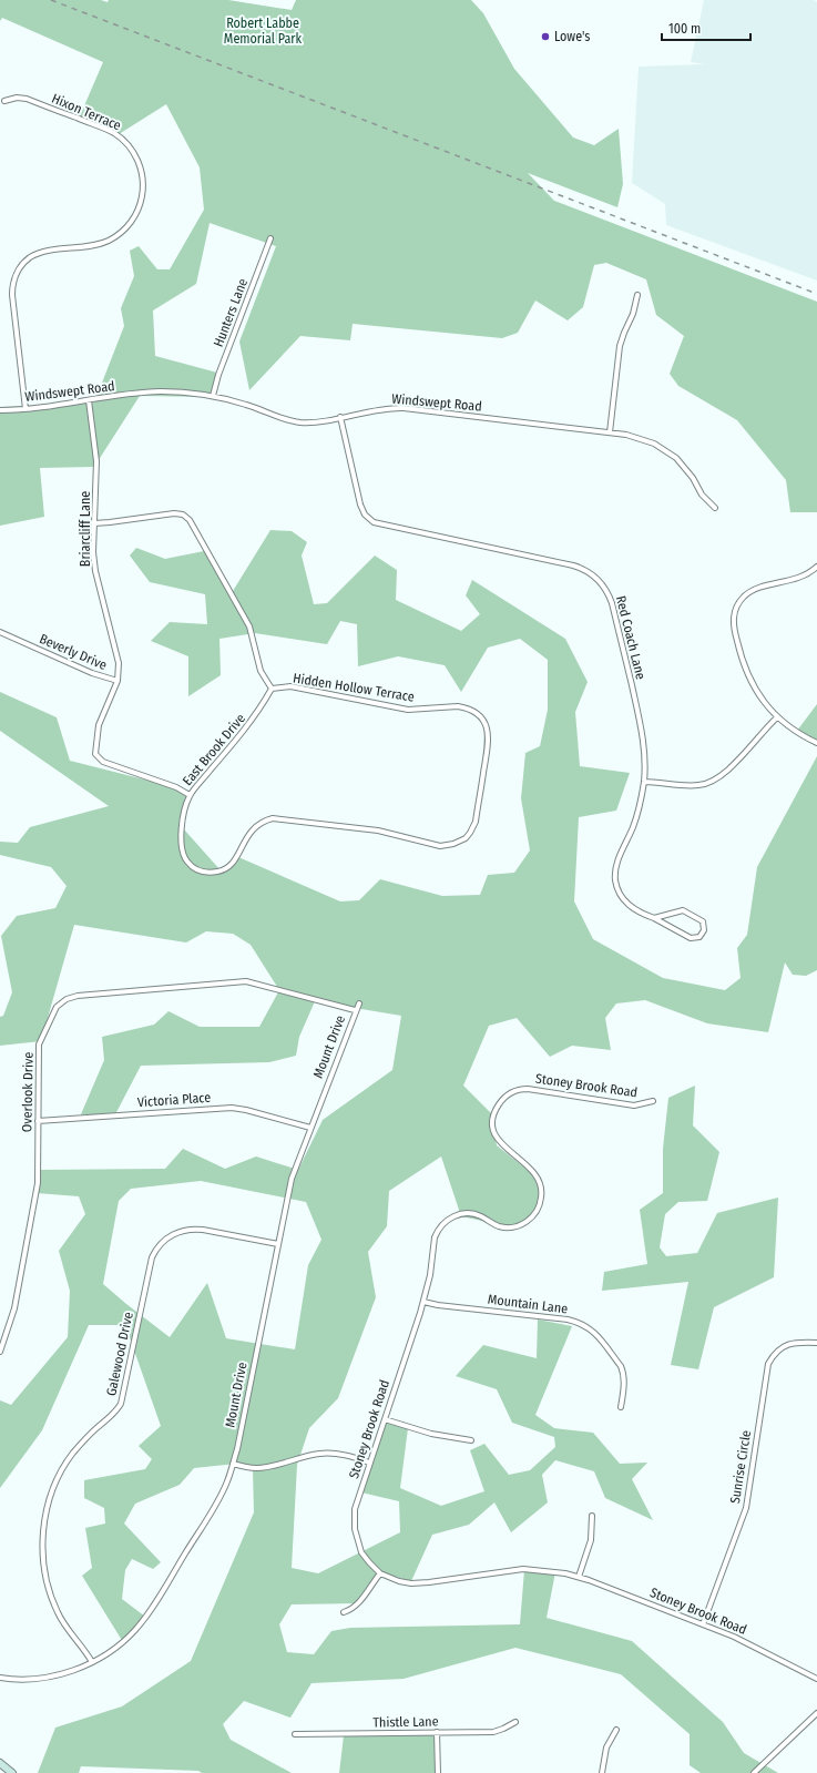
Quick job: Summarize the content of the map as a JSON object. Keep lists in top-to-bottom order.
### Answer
{
  "streets": {
    "street": [
      "Hixon Terrace",
      "Hunters Lane",
      "Windswept Road",
      "Briarcliff Lane",
      "Red Coach Lane",
      "Beverly Drive",
      "Hidden Hollow Terrace",
      "East Brook Drive",
      "Mount Drive",
      "Stoney Brook Road",
      "Overlook Drive",
      "Victoria Place",
      "Mountain Lane",
      "Galewood Drive",
      "Sunrise Circle",
      "Thistle Lane"
    ]
  },
  "crossings": [
    ["Hixon Terrace", "Windswept Road"],
    ["Hunters Lane", "Windswept Road"],
    ["Windswept Road", "Briarcliff Lane"],
    ["Windswept Road", "Red Coach Lane"],
    ["Briarcliff Lane", "Beverly Drive"],
    ["Beverly Drive", "East Brook Drive"],
    ["Hidden Hollow Terrace", "East Brook Drive"],
    ["Mount Drive", "Overlook Drive"],
    ["Mount Drive", "Victoria Place"],
    ["Mount Drive", "Galewood Drive"],
    ["Stoney Brook Road", "Mountain Lane"],
    ["Stoney Brook Road", "Sunrise Circle"],
    ["Overlook Drive", "Victoria Place"]
  ],
  "parks": ["Robert Labbe Memorial Park"],
  "places": ["Lowe's"],
  "scale_bar": "100 m"
}
